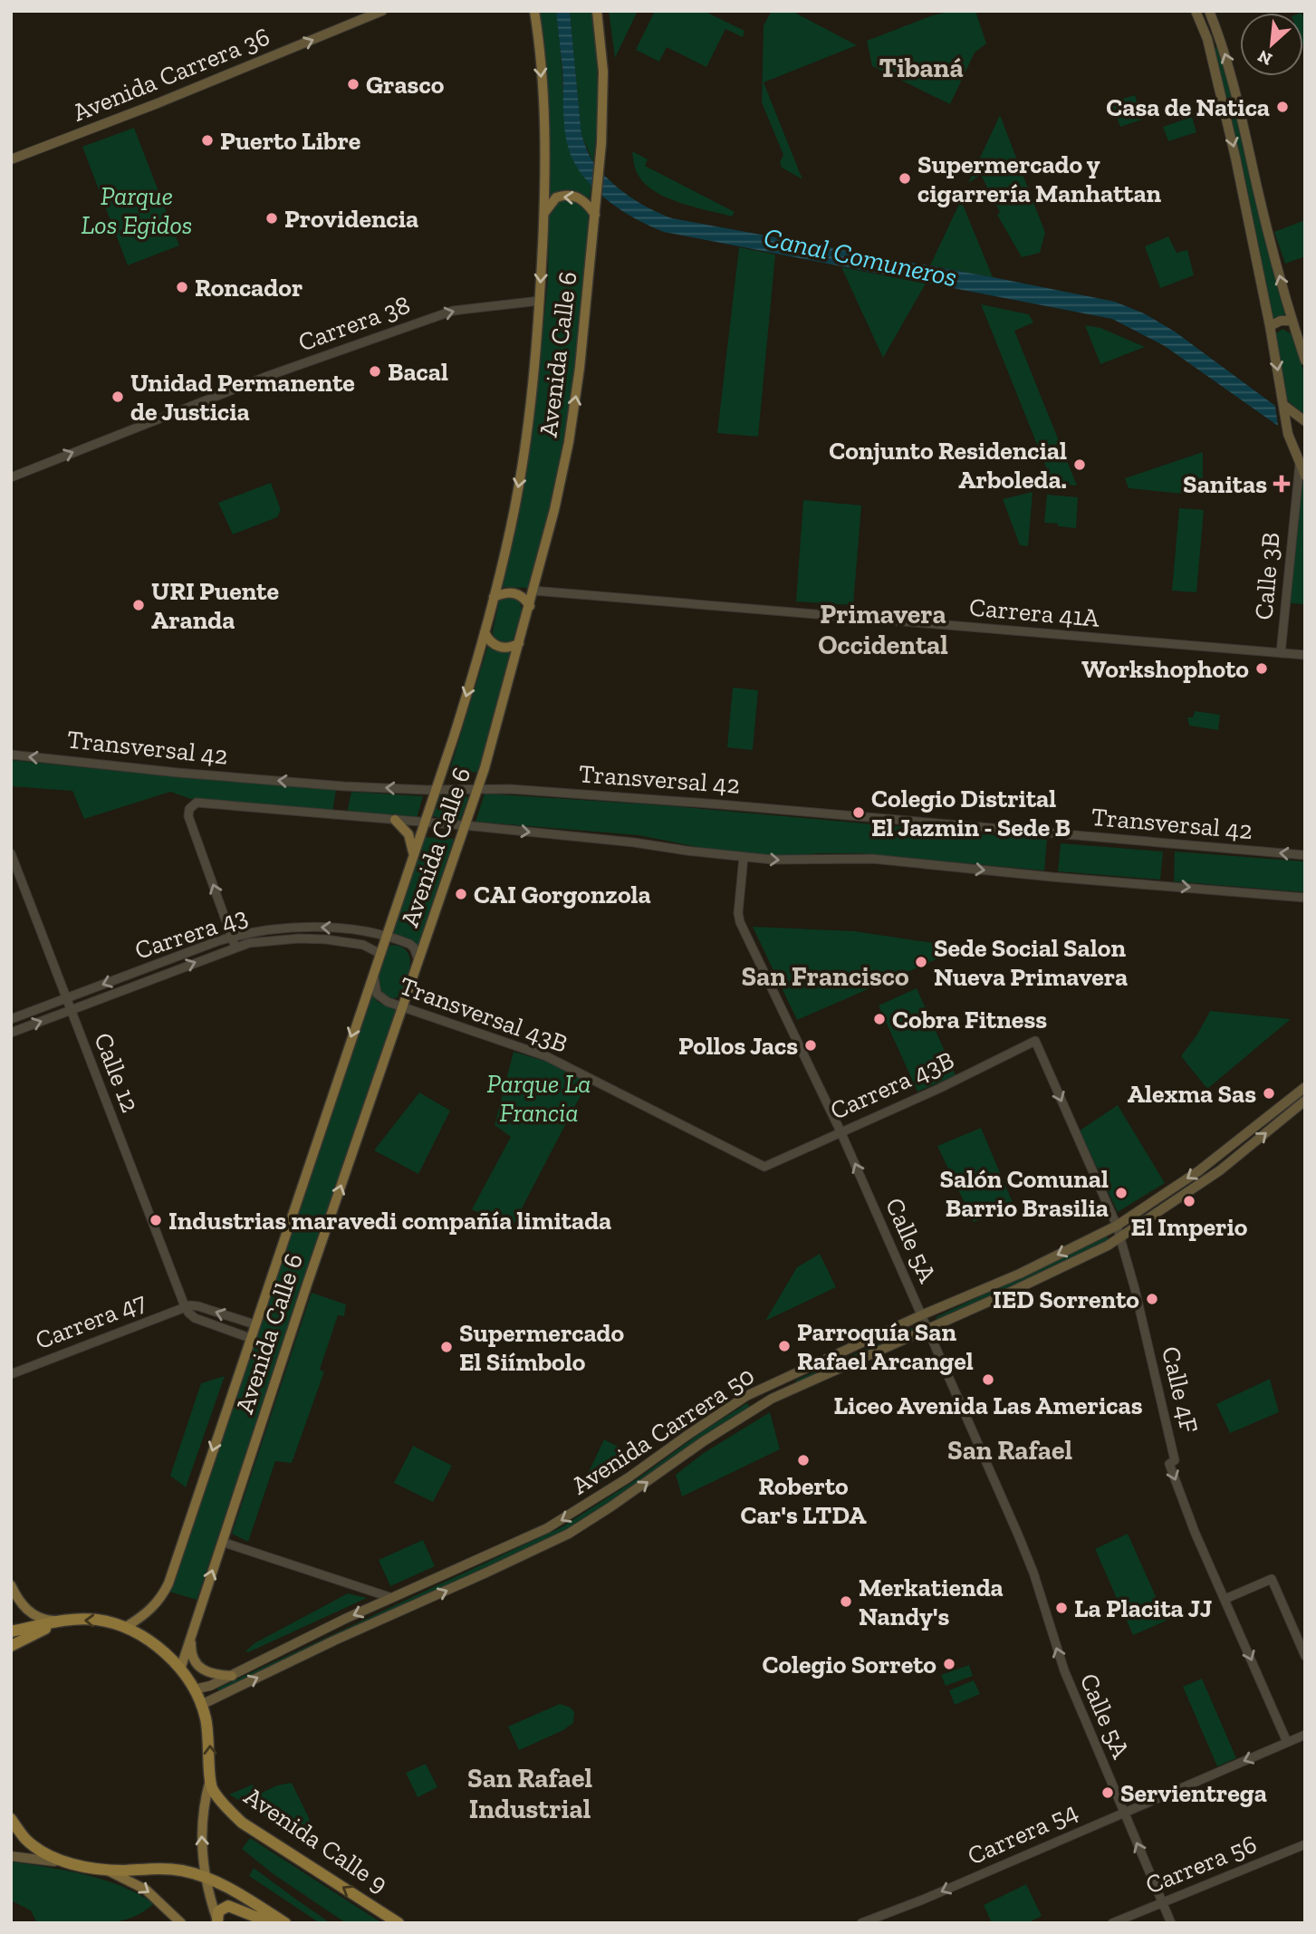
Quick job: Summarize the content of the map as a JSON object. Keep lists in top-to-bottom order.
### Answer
{
  "streets": {
    "highway": ["Avenida Calle 9"],
    "main road": ["Avenida Carrera 36", "Avenida Calle 6", "Avenida Carrera 50"],
    "street": [
      "Carrera 38",
      "Calle 3B",
      "Carrera 41A",
      "Transversal 42",
      "Carrera 43",
      "Transversal 43B",
      "Calle 12",
      "Carrera 43B",
      "Calle 5A",
      "Carrera 47",
      "Calle 4F",
      "Carrera 54",
      "Carrera 56"
    ]
  },
  "crossings": [
    ["Carrera 38", "Avenida Calle 6"],
    ["Avenida Calle 6", "Carrera 41A"],
    ["Avenida Calle 6", "Transversal 42"],
    ["Avenida Calle 6", "Carrera 43"],
    ["Avenida Calle 6", "Transversal 43B"],
    ["Avenida Calle 6", "Carrera 47"],
    ["Calle 3B", "Carrera 41A"],
    ["Transversal 42", "Carrera 43"],
    ["Transversal 42", "Calle 5A"],
    ["Carrera 43", "Calle 12"],
    ["Transversal 43B", "Carrera 43B"],
    ["Calle 12", "Carrera 47"],
    ["Carrera 43B", "Calle 5A"],
    ["Carrera 43B", "Calle 4F"],
    ["Calle 5A", "Avenida Carrera 50"],
    ["Calle 5A", "Carrera 54"],
    ["Calle 5A", "Carrera 56"],
    ["Calle 4F", "Avenida Carrera 50"],
    ["Calle 4F", "Carrera 54"]
  ],
  "one_way": [
    "Avenida Carrera 36",
    "Carrera 38",
    "Calle 5A",
    "Calle 4F",
    "Carrera 54"
  ],
  "districts": [
    "Tibaná",
    "Primavera Occidental",
    "San Francisco",
    "San Rafael",
    "San Rafael Industrial"
  ],
  "water": ["Canal Comuneros"],
  "parks": ["Parque Los Egidos", "Parque La Francia"],
  "places": {
    "other": [
      "Grasco",
      "Casa de Natica",
      "Puerto Libre",
      "Supermercado y cigarrería Manhattan",
      "Providencia",
      "Roncador",
      "Bacal",
      "Unidad Permanente de Justicia",
      "Conjunto Residencial Arboleda.",
      "URI Puente Aranda",
      "Workshophoto",
      "Colegio Distrital El Jazmin - Sede B",
      "CAI Gorgonzola",
      "Sede Social Salon Nueva Primavera",
      "Cobra Fitness",
      "Pollos Jacs",
      "Alexma Sas",
      "Salón Comunal Barrio Brasilia",
      "El Imperio",
      "Industrias maravedi compañía limitada",
      "IED Sorrento",
      "Parroquía San Rafael Arcangel",
      "Supermercado El Siímbolo",
      "Liceo Avenida Las Americas",
      "Roberto Car's LTDA",
      "Merkatienda Nandy's",
      "La Placita JJ",
      "Colegio Sorreto",
      "Servientrega"
    ],
    "health": ["Sanitas"]
  },
  "north": "bottom left"
}
